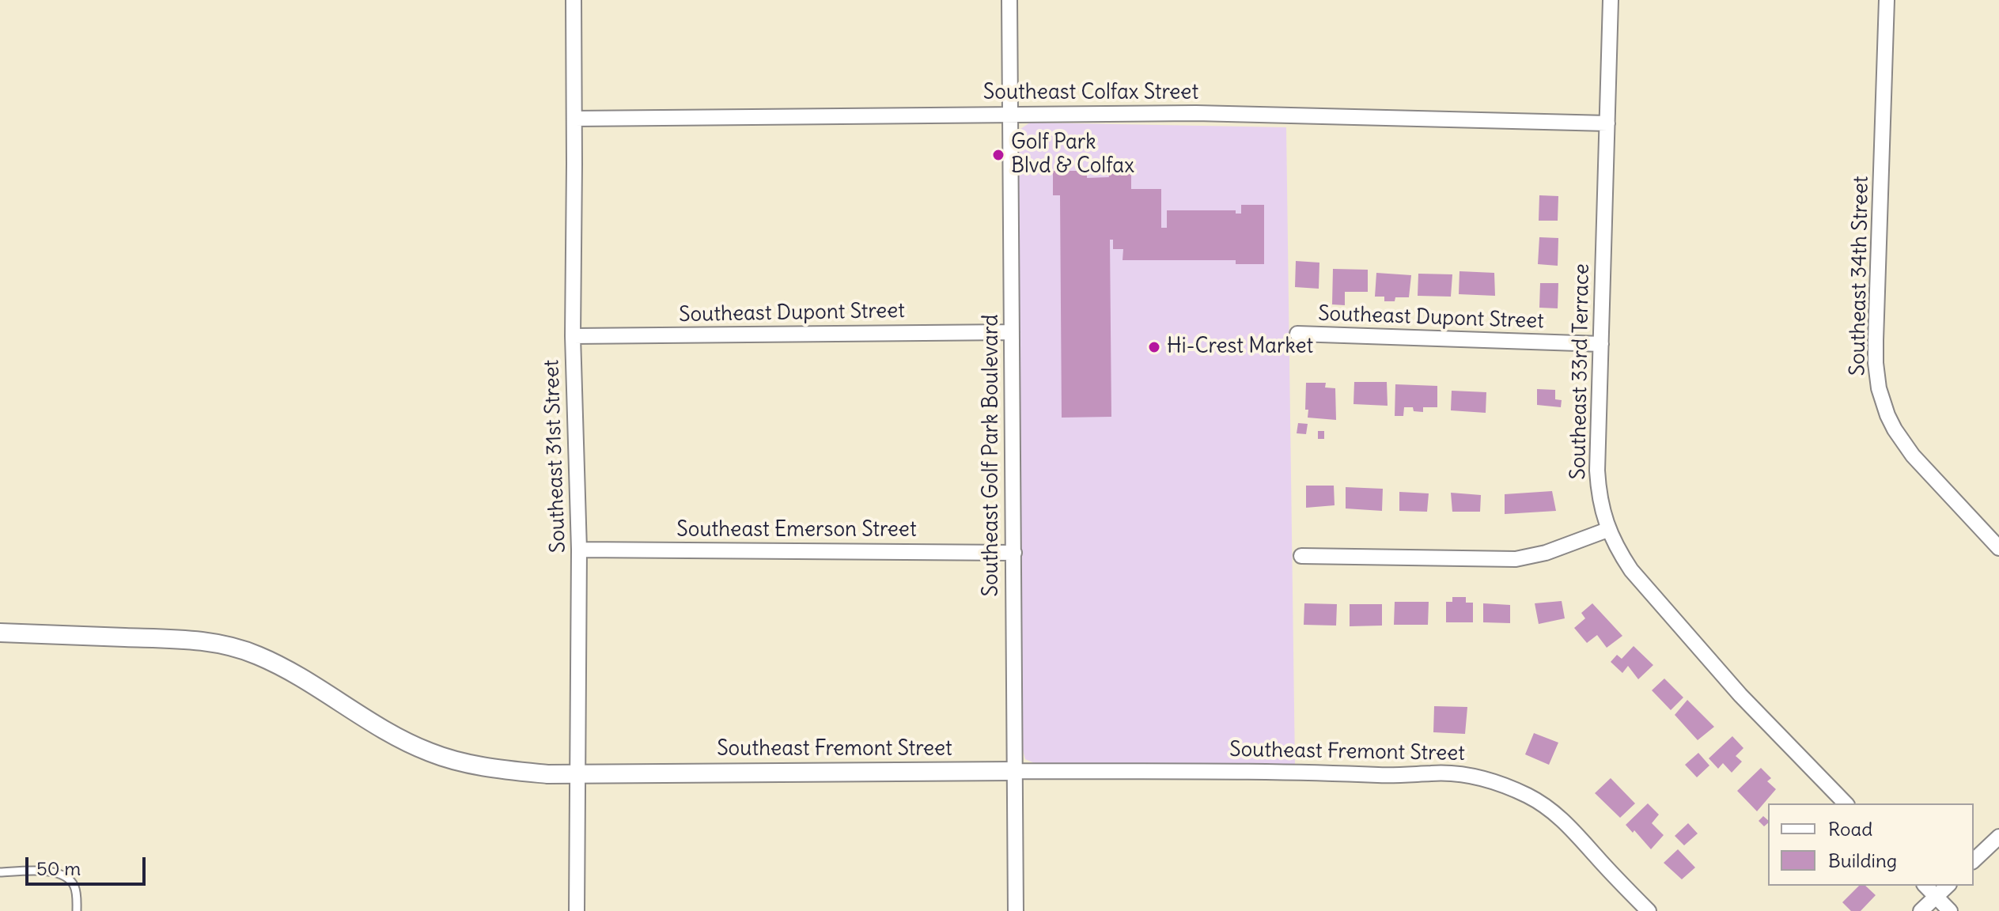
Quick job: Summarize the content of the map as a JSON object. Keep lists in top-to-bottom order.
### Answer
{
  "streets": {
    "street": [
      "Southeast Colfax Street",
      "Southeast 34th Street",
      "Southeast Dupont Street",
      "Southeast 33rd Terrace",
      "Southeast Golf Park Boulevard",
      "Southeast 31st Street",
      "Southeast Emerson Street",
      "Southeast Fremont Street"
    ]
  },
  "crossings": [
    ["Southeast Colfax Street", "Southeast 33rd Terrace"],
    ["Southeast Colfax Street", "Southeast Golf Park Boulevard"],
    ["Southeast Colfax Street", "Southeast 31st Street"],
    ["Southeast Dupont Street", "Southeast 33rd Terrace"],
    ["Southeast Dupont Street", "Southeast Golf Park Boulevard"],
    ["Southeast Dupont Street", "Southeast 31st Street"],
    ["Southeast Golf Park Boulevard", "Southeast Emerson Street"],
    ["Southeast Golf Park Boulevard", "Southeast Fremont Street"],
    ["Southeast 31st Street", "Southeast Emerson Street"],
    ["Southeast 31st Street", "Southeast Fremont Street"]
  ],
  "places": ["Golf Park Blvd & Colfax", "Hi-Crest Market"],
  "legend": ["Road", "Building"],
  "scale_bar": "50 m"
}
